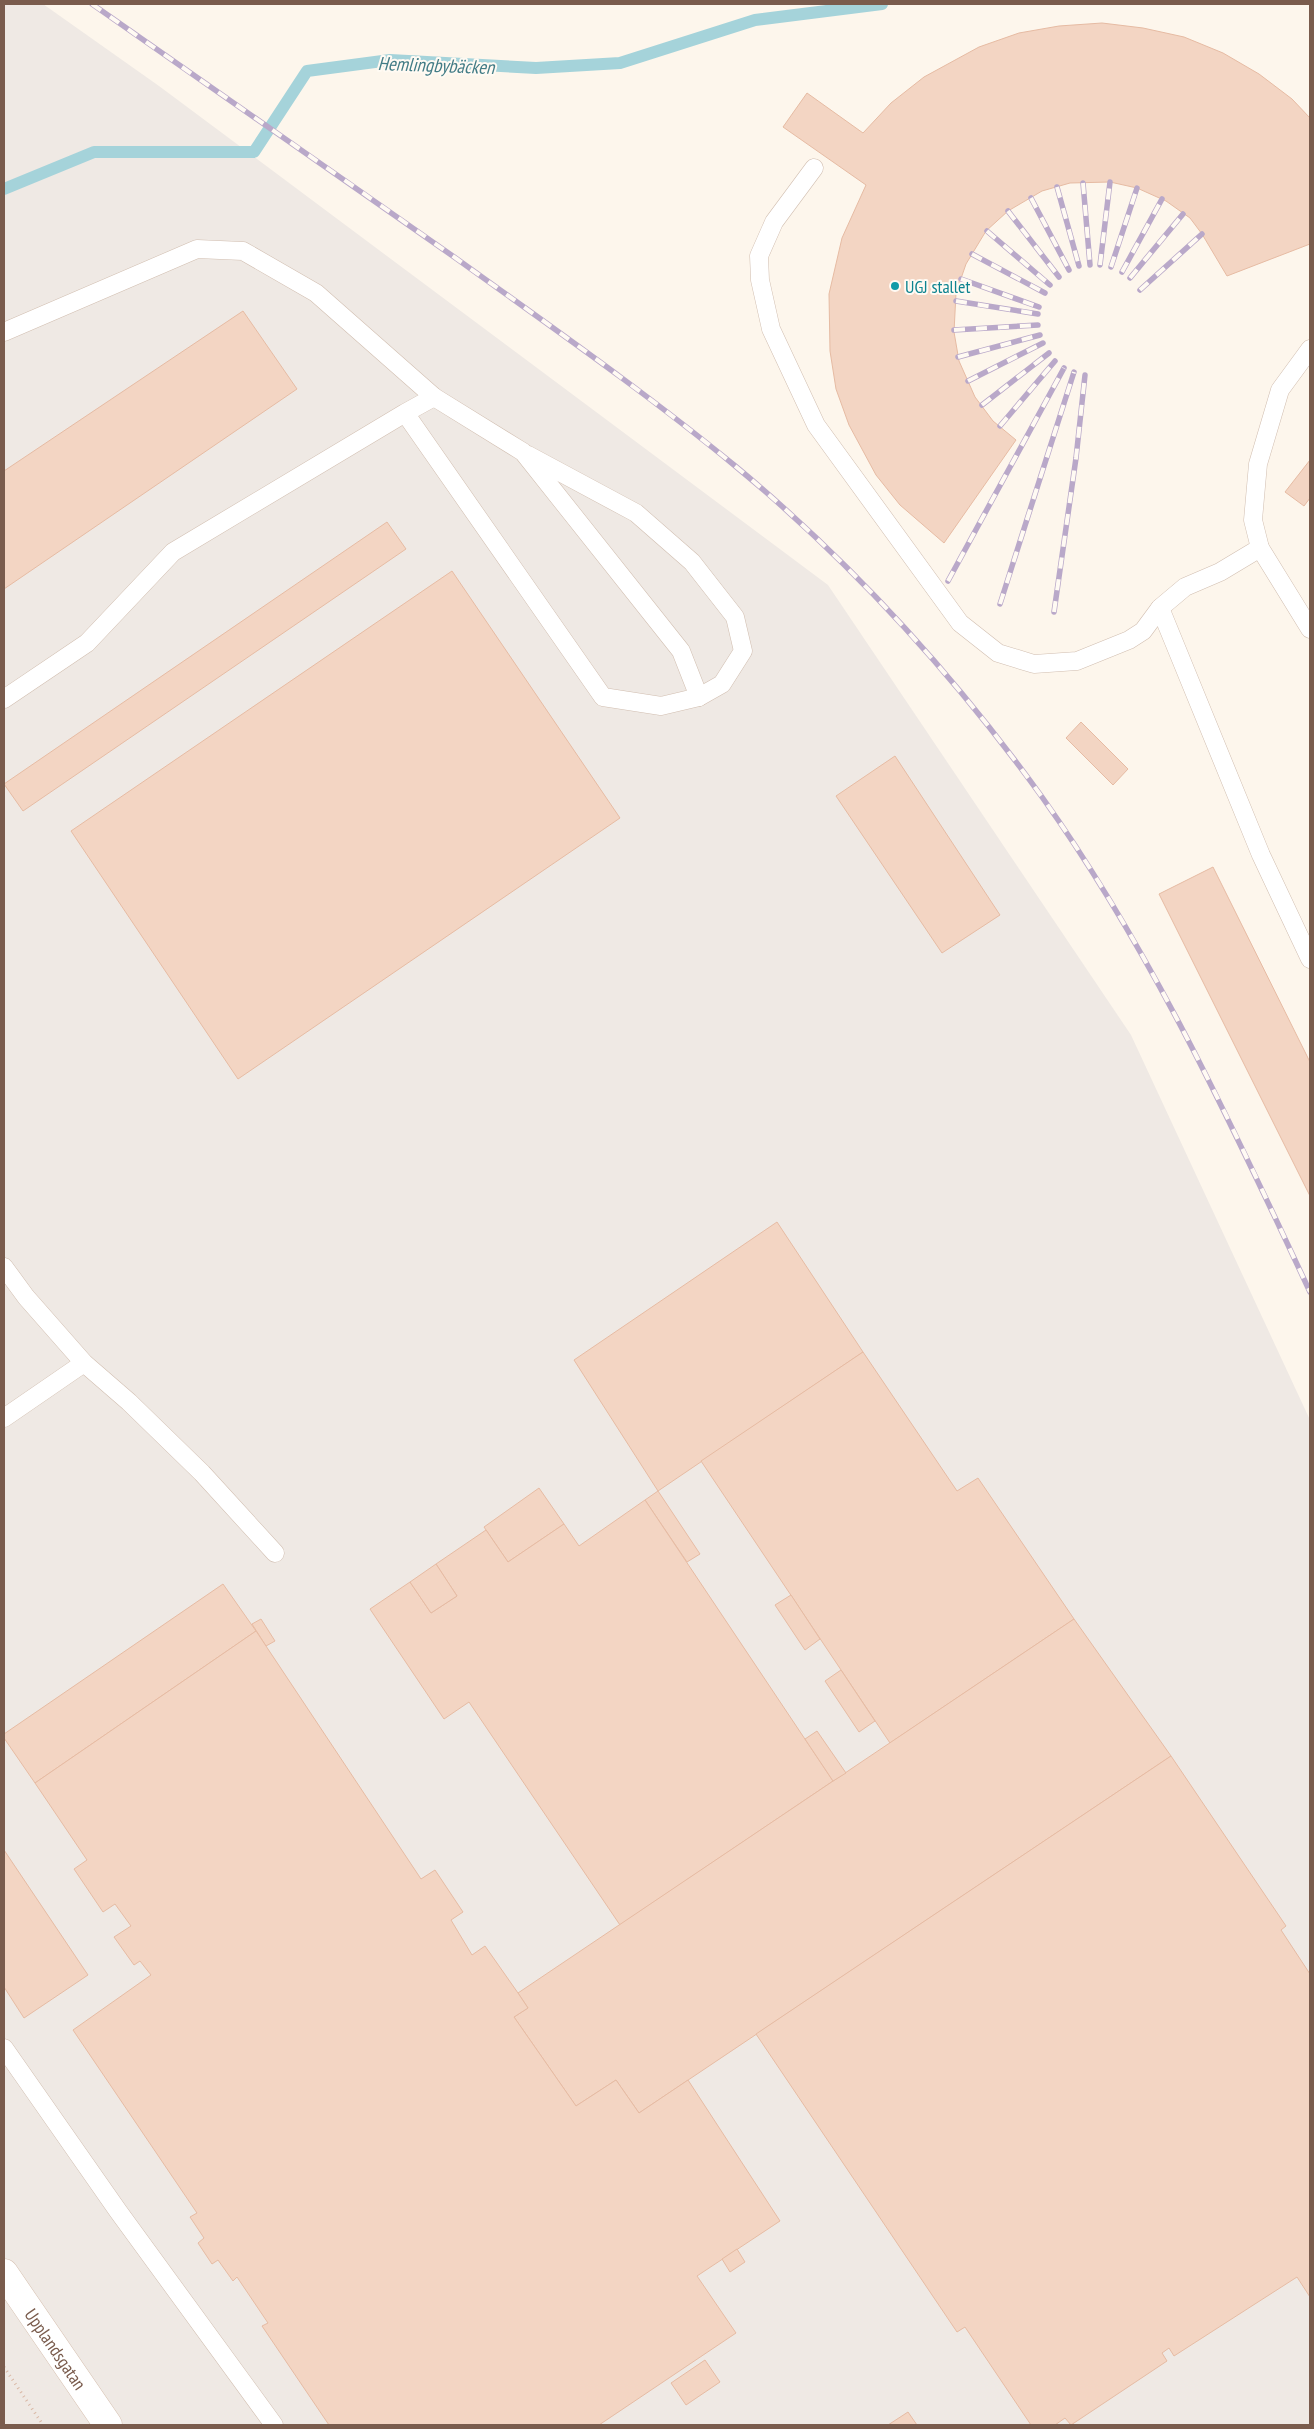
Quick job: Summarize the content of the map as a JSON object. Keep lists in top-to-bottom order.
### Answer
{
  "streets": {
    "main road": ["Upplandsgatan"]
  },
  "water": ["Hemlingbybäcken"],
  "places": ["UGJ stallet"]
}
